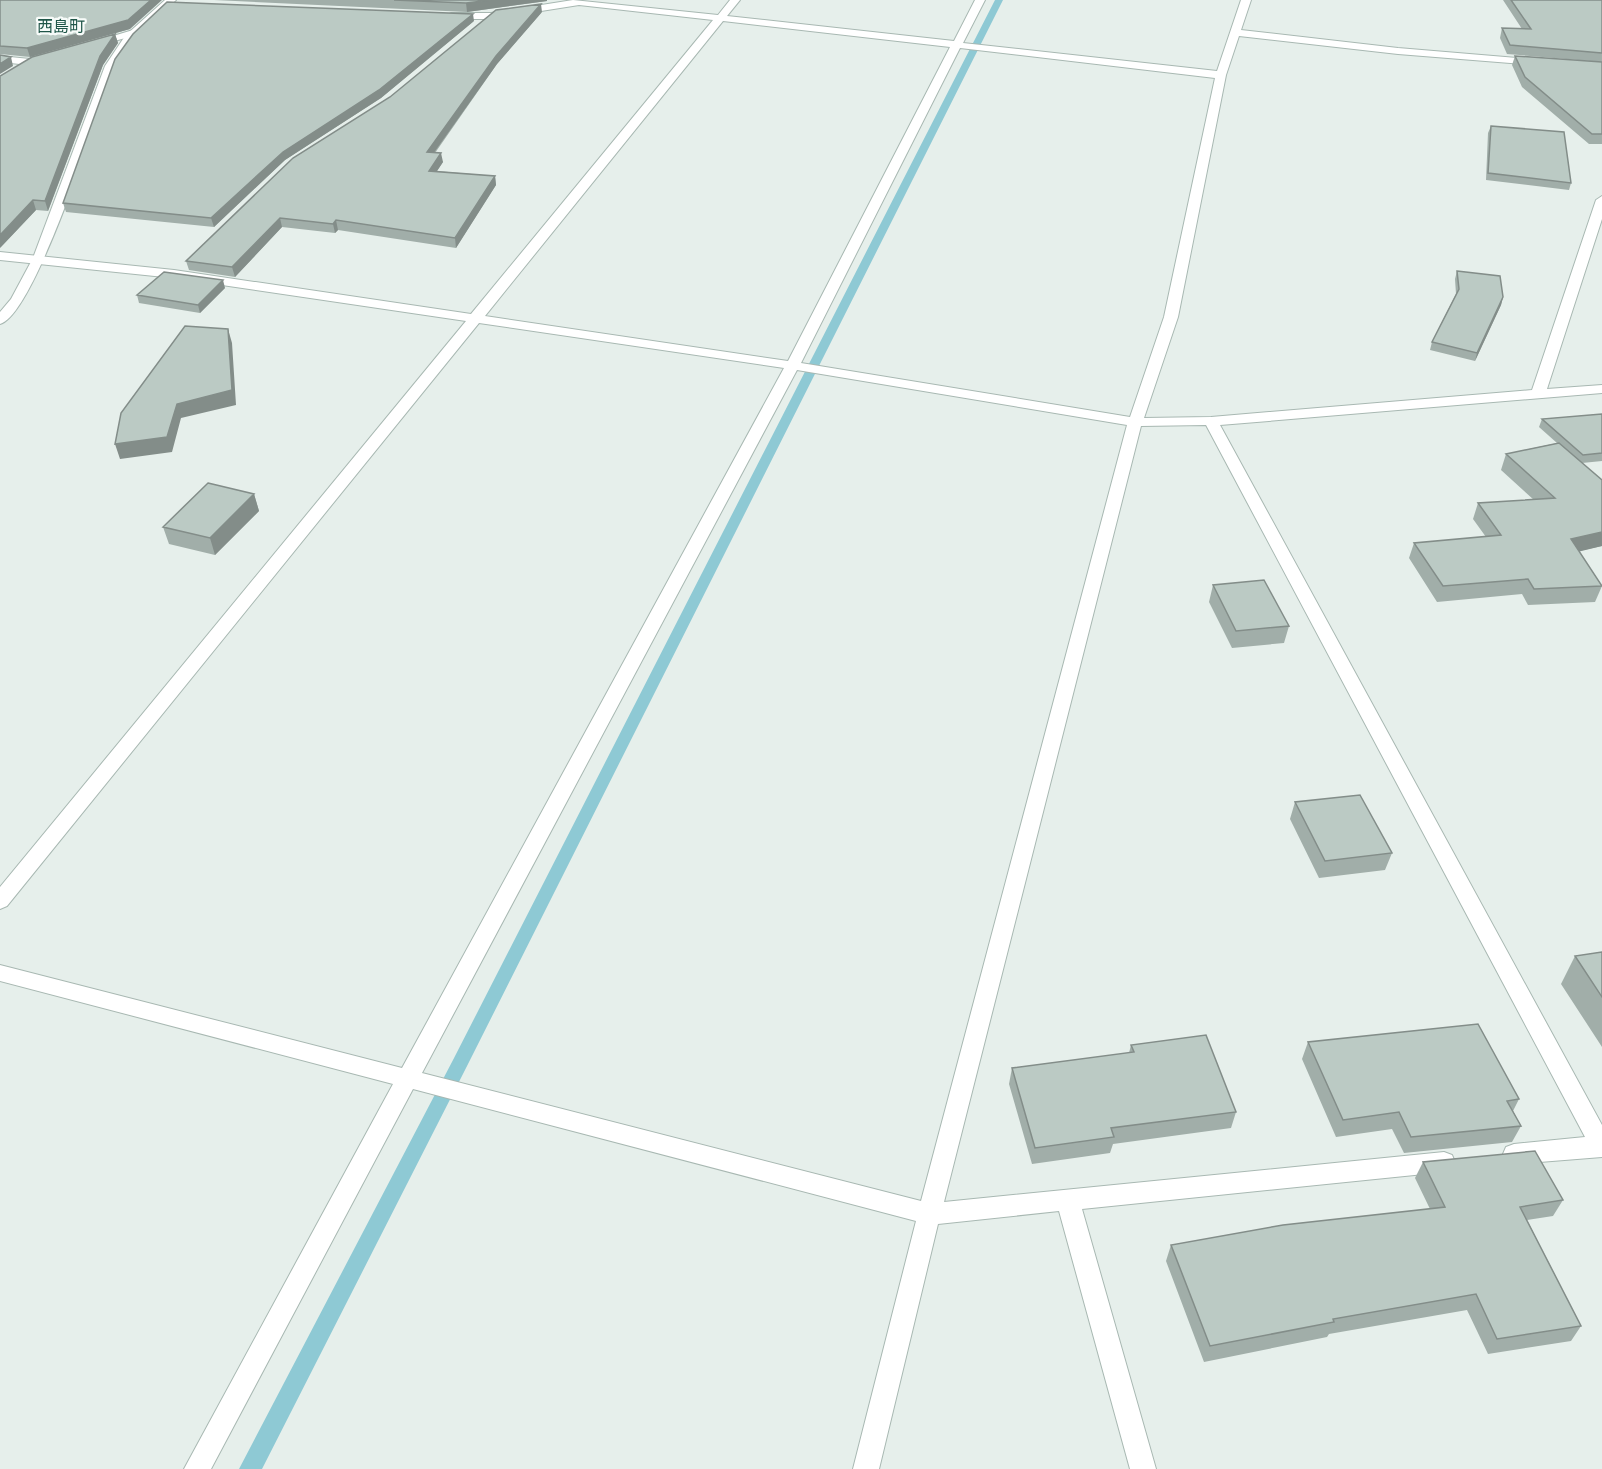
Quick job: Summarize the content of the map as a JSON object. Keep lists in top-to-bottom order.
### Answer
{
  "districts": ["西島町"]
}
